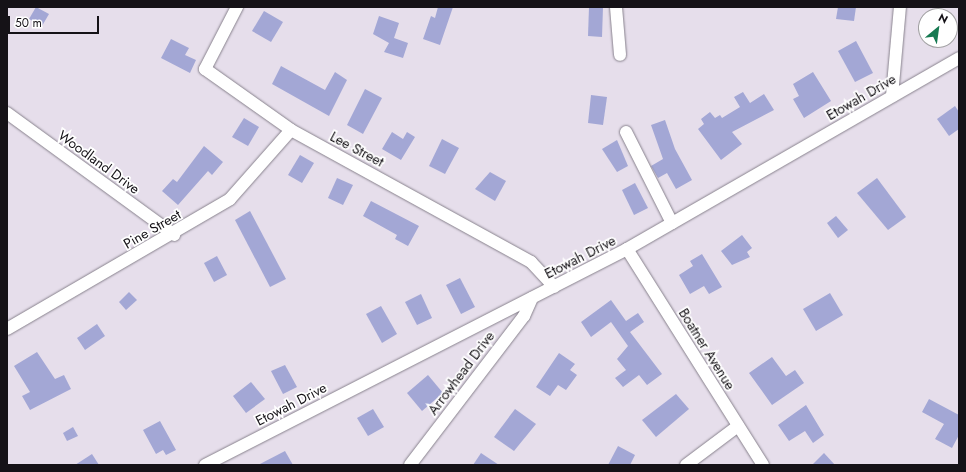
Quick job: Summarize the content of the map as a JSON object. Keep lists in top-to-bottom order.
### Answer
{
  "streets": {
    "street": [
      "Etowah Drive",
      "Lee Street",
      "Woodland Drive",
      "Pine Street",
      "Boatner Avenue",
      "Arrowhead Drive"
    ]
  },
  "crossings": [
    ["Etowah Drive", "Lee Street"],
    ["Etowah Drive", "Boatner Avenue"],
    ["Etowah Drive", "Arrowhead Drive"],
    ["Lee Street", "Pine Street"],
    ["Woodland Drive", "Pine Street"]
  ],
  "scale_bar": "50 m",
  "north": "top right"
}
